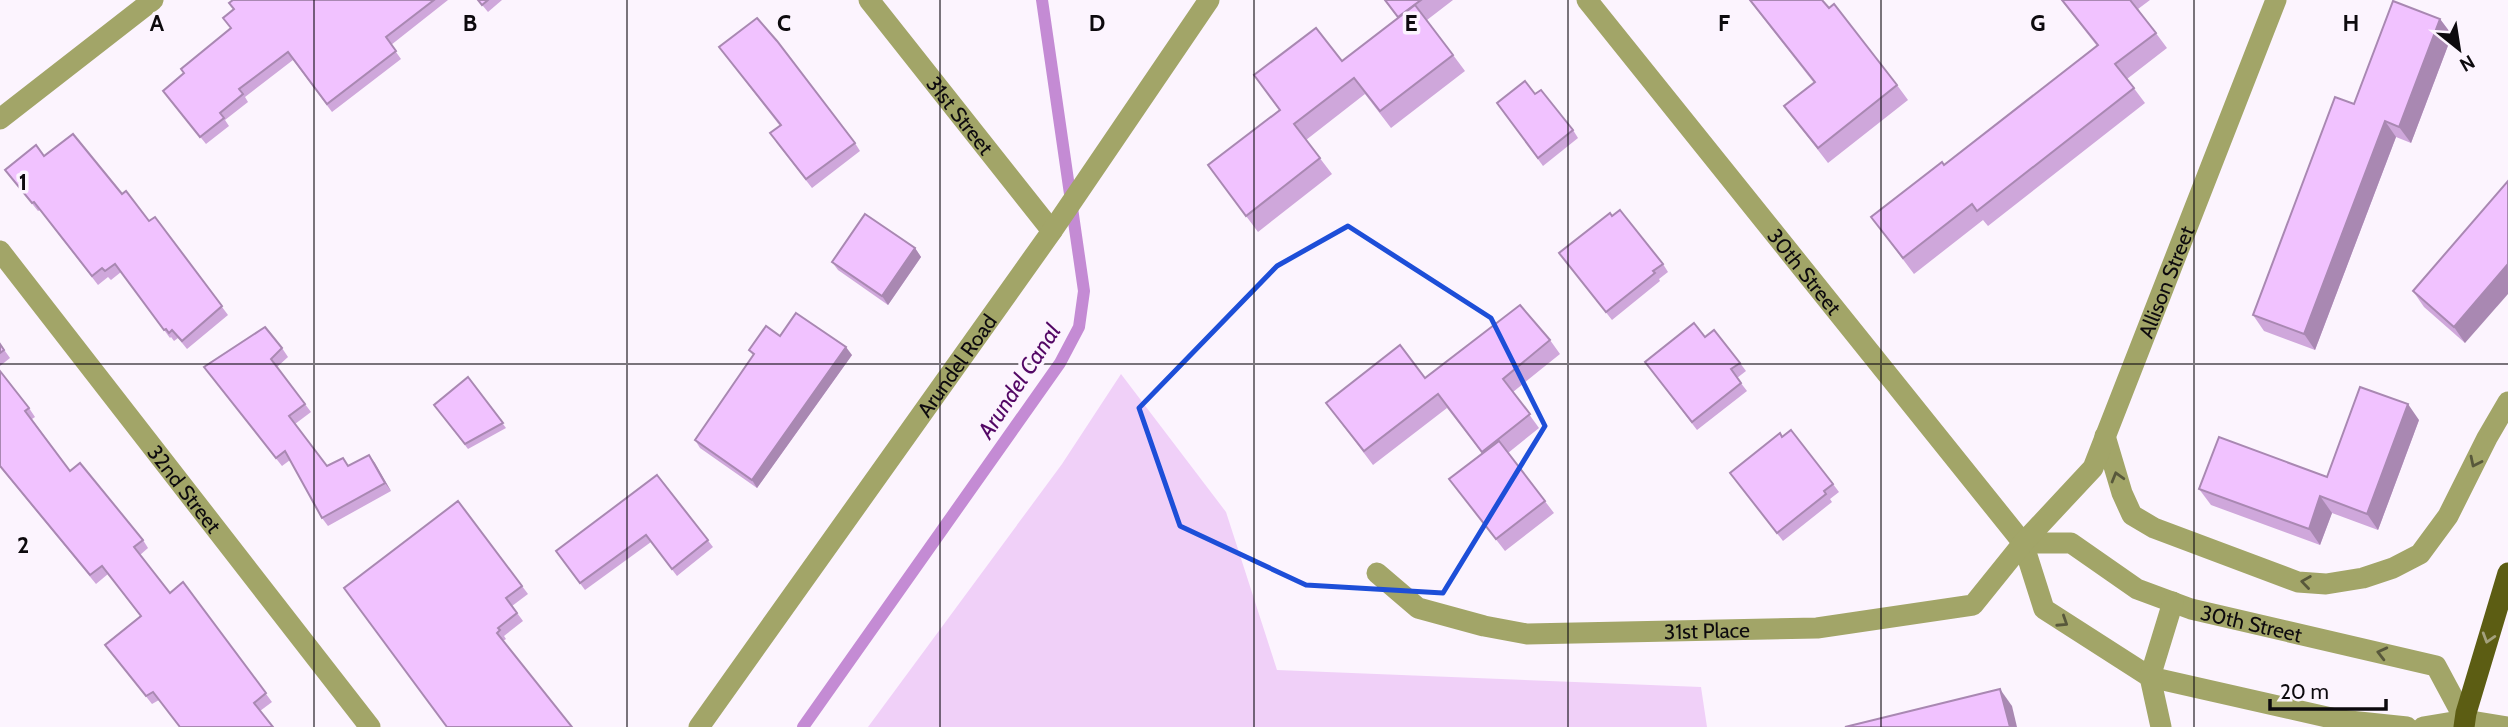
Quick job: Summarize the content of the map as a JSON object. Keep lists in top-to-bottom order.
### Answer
{
  "streets": {
    "street": [
      "31st Street",
      "30th Street",
      "Allison Street",
      "Arundel Road",
      "32nd Street",
      "31st Place"
    ]
  },
  "crossings": [
    ["31st Street", "Arundel Road"],
    ["30th Street", "Allison Street"],
    ["30th Street", "31st Place"],
    ["Allison Street", "31st Place"]
  ],
  "water": ["Arundel Canal"],
  "scale_bar": "20 m",
  "north": "bottom right",
  "grid": {
    "columns": [
      "A",
      "B",
      "C",
      "D",
      "E",
      "F",
      "G",
      "H"
    ],
    "rows": ["1", "2"]
  }
}
